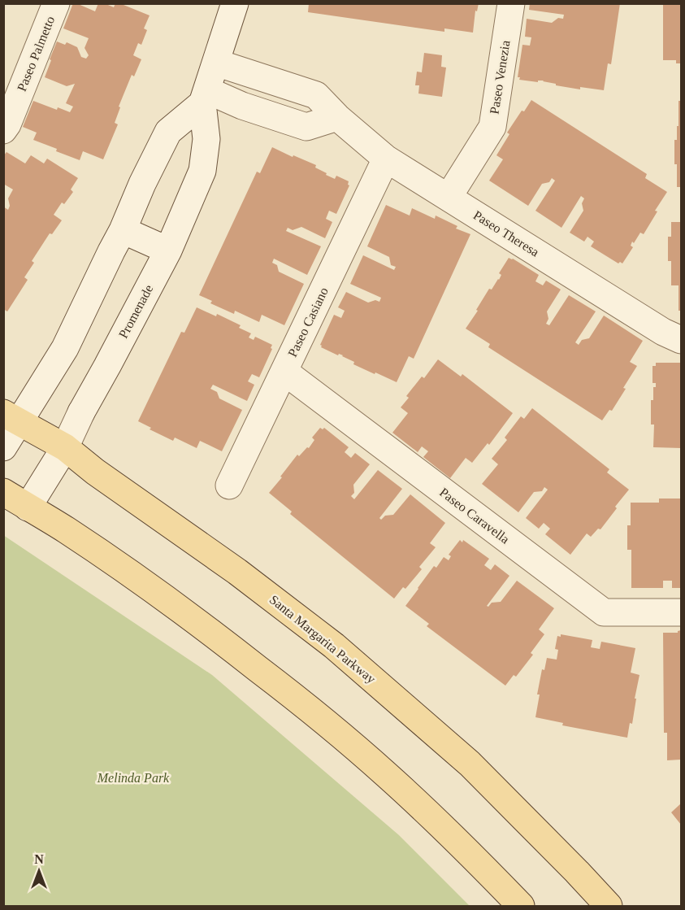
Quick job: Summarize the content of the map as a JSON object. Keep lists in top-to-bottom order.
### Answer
{
  "streets": {
    "main road": ["Santa Margarita Parkway"],
    "street": [
      "Paseo Palmetto",
      "Paseo Venezia",
      "Paseo Theresa",
      "Promenade",
      "Paseo Casiano",
      "Paseo Caravella"
    ]
  },
  "crossings": [
    ["Paseo Venezia", "Paseo Theresa"],
    ["Paseo Theresa", "Promenade"],
    ["Paseo Theresa", "Paseo Casiano"],
    ["Promenade", "Santa Margarita Parkway"],
    ["Paseo Casiano", "Paseo Caravella"]
  ],
  "parks": ["Melinda Park"],
  "north": "top"
}
